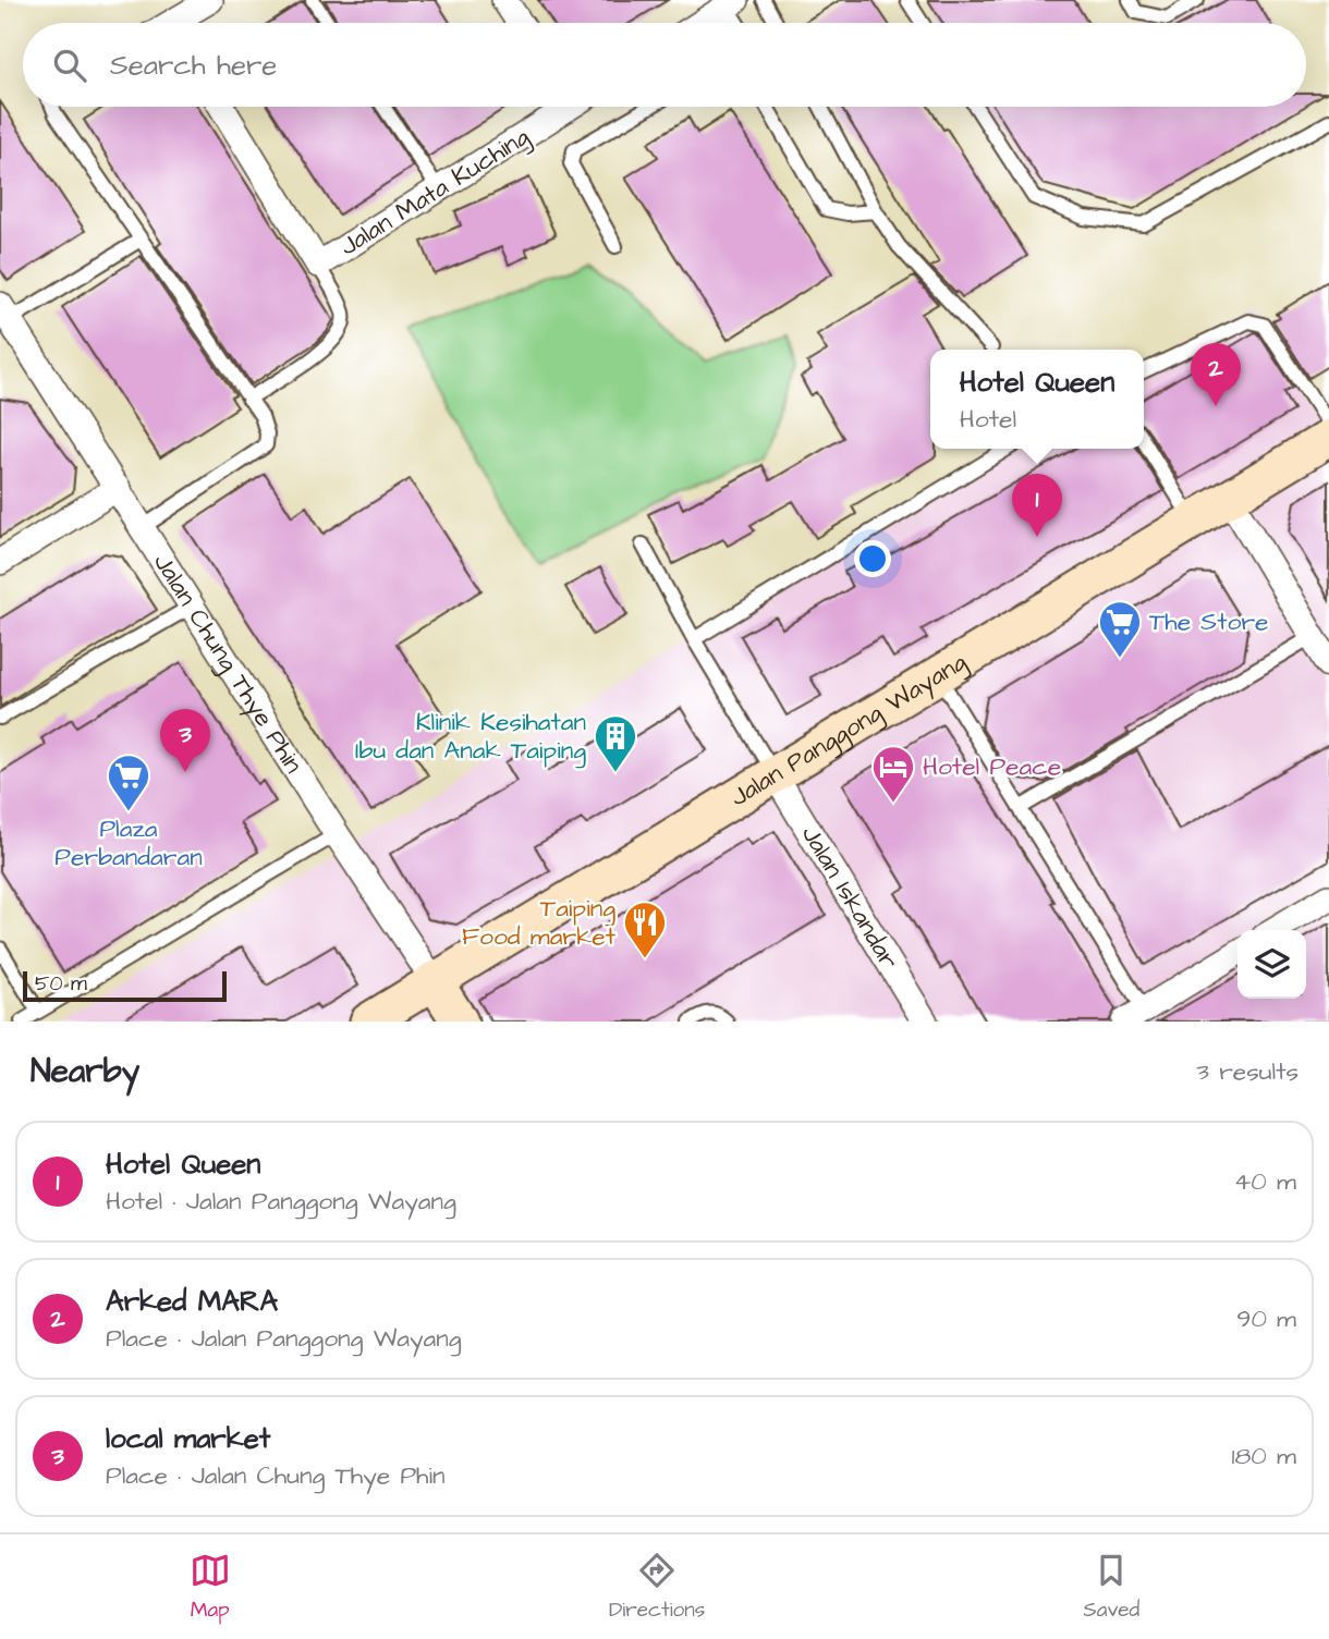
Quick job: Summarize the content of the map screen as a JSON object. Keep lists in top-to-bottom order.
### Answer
{
  "streets": {
    "street": [
      "Jalan Mata Kuching",
      "Jalan Chung Thye Phin",
      "Jalan Panggong Wayang",
      "Jalan Iskandar"
    ]
  },
  "crossings": [
    ["Jalan Chung Thye Phin", "Jalan Panggong Wayang"],
    ["Jalan Panggong Wayang", "Jalan Iskandar"]
  ],
  "places": {
    "supermarket": ["The Store", "Plaza Perbandaran"],
    "building": ["Klinik Kesihatan Ibu dan Anak Taiping"],
    "hotel": ["Hotel Peace"],
    "restaurant": ["Taiping Food market"]
  },
  "scale_bar": "50 m",
  "page": {
    "search": "Search here",
    "pins": ["2", "1", "3"],
    "popup": ["Hotel Queen", "Hotel"],
    "scale": "50 m",
    "heading": ["Nearby", "3 results"],
    "list": [
      {
        "mark": "1",
        "name": "Hotel Queen",
        "note": "Hotel · Jalan Panggong Wayang",
        "value": "40 m"
      },
      {
        "mark": "2",
        "name": "Arked MARA",
        "note": "Place · Jalan Panggong Wayang",
        "value": "90 m"
      },
      {
        "mark": "3",
        "name": "local market",
        "note": "Place · Jalan Chung Thye Phin",
        "value": "180 m"
      }
    ],
    "nav": ["Map", "Directions", "Saved"]
  }
}
